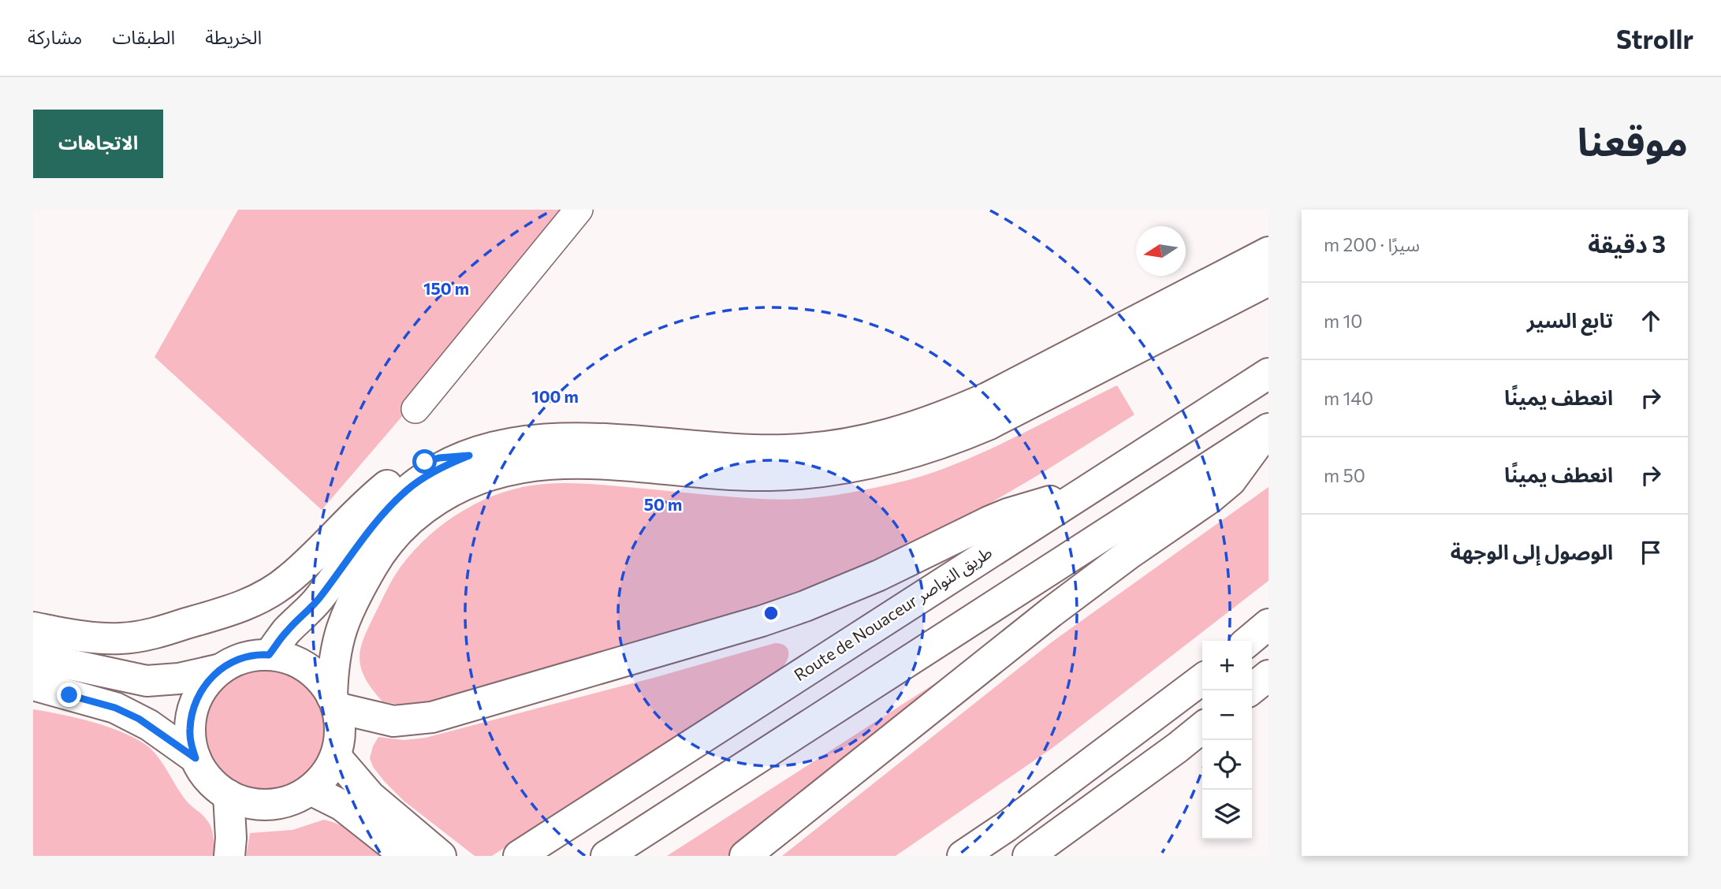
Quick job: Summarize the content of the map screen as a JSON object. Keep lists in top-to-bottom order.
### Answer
{
  "streets": {
    "main road": ["Route de Nouaceur طريق النواصر"]
  },
  "north": "left",
  "page": {
    "header": "Strollr",
    "nav": ["الخريطة", "الطبقات", "مشاركة"],
    "title": "موقعنا",
    "buttons": "الاتجاهات",
    "heading": ["3 دقيقة", "سيرًا · 200 m"],
    "list": [
      ["تابع السير", "10 m"],
      ["انعطف يمينًا", "140 m"],
      ["انعطف يمينًا", "50 m"],
      "الوصول إلى الوجهة"
    ],
    "map_buttons": ["+", "−"]
  },
  "rings": ["150 m", "100 m", "50 m"]
}
